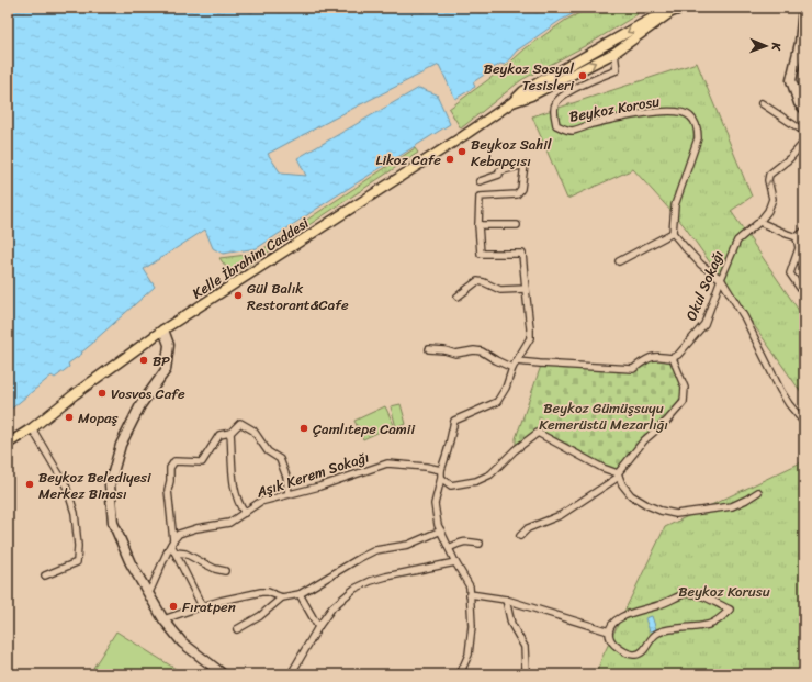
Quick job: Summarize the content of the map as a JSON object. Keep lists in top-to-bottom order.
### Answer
{
  "streets": {
    "main road": ["Kelle İbrahim Caddesi"],
    "street": ["Beykoz Korosu", "Okul Sokağı", "Aşık Kerem Sokağı"]
  },
  "crossings": [
    ["Beykoz Korosu", "Kelle İbrahim Caddesi"]
  ],
  "parks": ["Beykoz Gümüşsuyu Kemerüstü Mezarlığı", "Beykoz Korusu"],
  "places": [
    "Beykoz Sosyal Tesisleri",
    "Beykoz Sahil Kebapçısı",
    "Likoz Cafe",
    "Gül Balık Restorant&Cafe",
    "BP",
    "Vosvos Cafe",
    "Mopaş",
    "Çamlıtepe Camii",
    "Beykoz Belediyesi Merkez Binası",
    "Fıratpen"
  ],
  "north": "right"
}
